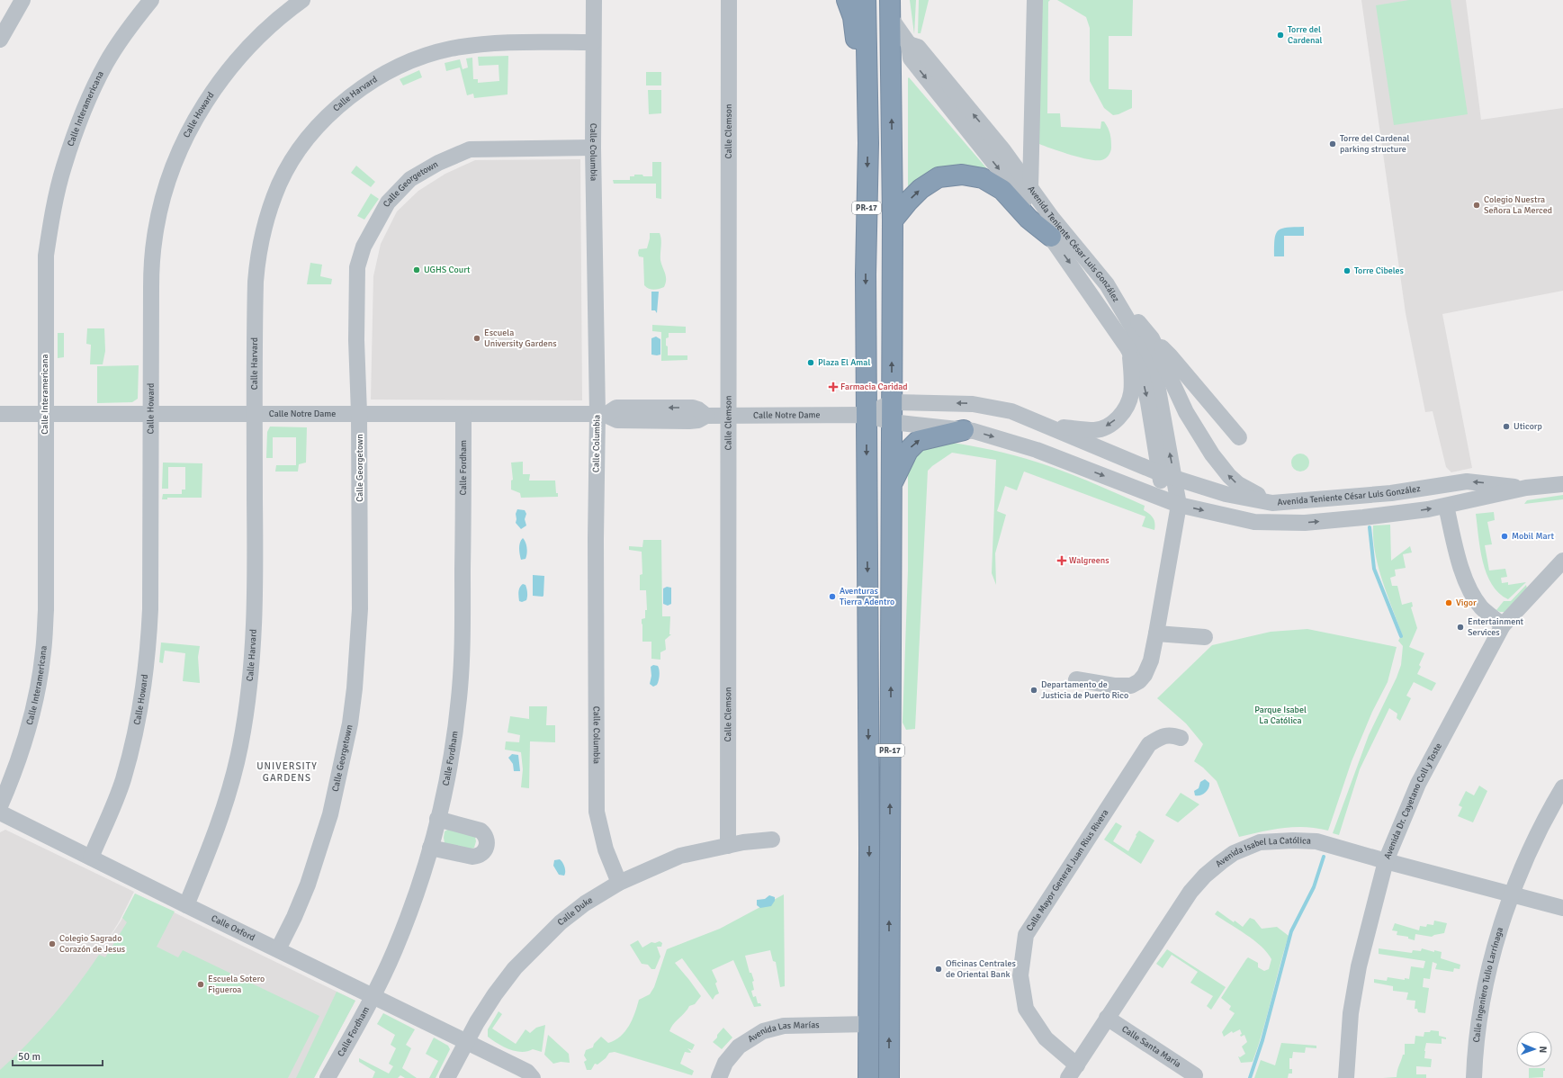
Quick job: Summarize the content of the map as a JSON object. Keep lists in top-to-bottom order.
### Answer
{
  "streets": {
    "highway": ["PR-17"],
    "street": [
      "Calle Harvard",
      "Calle Interamericana",
      "Calle Howard",
      "Calle Clemson",
      "Calle Columbia",
      "Calle Georgetown",
      "Avenida Teniente César Luis González",
      "Calle Notre Dame",
      "Calle Fordham",
      "Avenida Dr. Cayetano Coll y Toste",
      "Avenida Isabel La Católica",
      "Calle Mayor General Juan Rius Rivera",
      "Calle Duke",
      "Calle Oxford",
      "Calle Ingeniero Tulio Larrínaga",
      "Avenida Las Marías",
      "Calle Santa María"
    ]
  },
  "crossings": [
    ["Calle Harvard", "Calle Columbia"],
    ["Calle Harvard", "Calle Notre Dame"],
    ["Calle Harvard", "Calle Oxford"],
    ["Calle Interamericana", "Calle Notre Dame"],
    ["Calle Howard", "Calle Notre Dame"],
    ["Calle Howard", "Calle Oxford"],
    ["Calle Clemson", "Calle Notre Dame"],
    ["Calle Clemson", "Calle Duke"],
    ["Calle Columbia", "Calle Georgetown"],
    ["Calle Columbia", "Calle Notre Dame"],
    ["Calle Columbia", "Calle Duke"],
    ["Calle Georgetown", "Calle Notre Dame"],
    ["Calle Georgetown", "Calle Oxford"],
    ["PR-17", "Avenida Teniente César Luis González"],
    ["PR-17", "Calle Notre Dame"],
    ["PR-17", "Avenida Las Marías"],
    ["Calle Notre Dame", "Calle Fordham"],
    ["Calle Fordham", "Calle Oxford"],
    ["Avenida Dr. Cayetano Coll y Toste", "Avenida Isabel La Católica"],
    ["Avenida Isabel La Católica", "Calle Mayor General Juan Rius Rivera"],
    ["Avenida Isabel La Católica", "Calle Ingeniero Tulio Larrínaga"],
    ["Avenida Isabel La Católica", "Calle Santa María"],
    ["Calle Duke", "Calle Oxford"]
  ],
  "districts": ["UNIVERSITY GARDENS"],
  "parks": ["Parque Isabel La Católica"],
  "places": {
    "other": [
      "Torre del Cardenal",
      "Torre del Cardenal parking structure",
      "Colegio Nuestra Señora La Merced",
      "UGHS Court",
      "Torre Cibeles",
      "Escuela University Gardens",
      "Plaza El Amal",
      "Uticorp",
      "Mobil Mart",
      "Aventuras Tierra Adentro",
      "Vigor",
      "Entertainment Services",
      "Departamento de Justicia de Puerto Rico",
      "Colegio Sagrado Corazón de Jesus",
      "Oficinas Centrales de Oriental Bank",
      "Escuela Sotero Figueroa"
    ],
    "health": ["Farmacia Caridad", "Walgreens"]
  },
  "scale_bar": "50 m",
  "north": "right"
}
